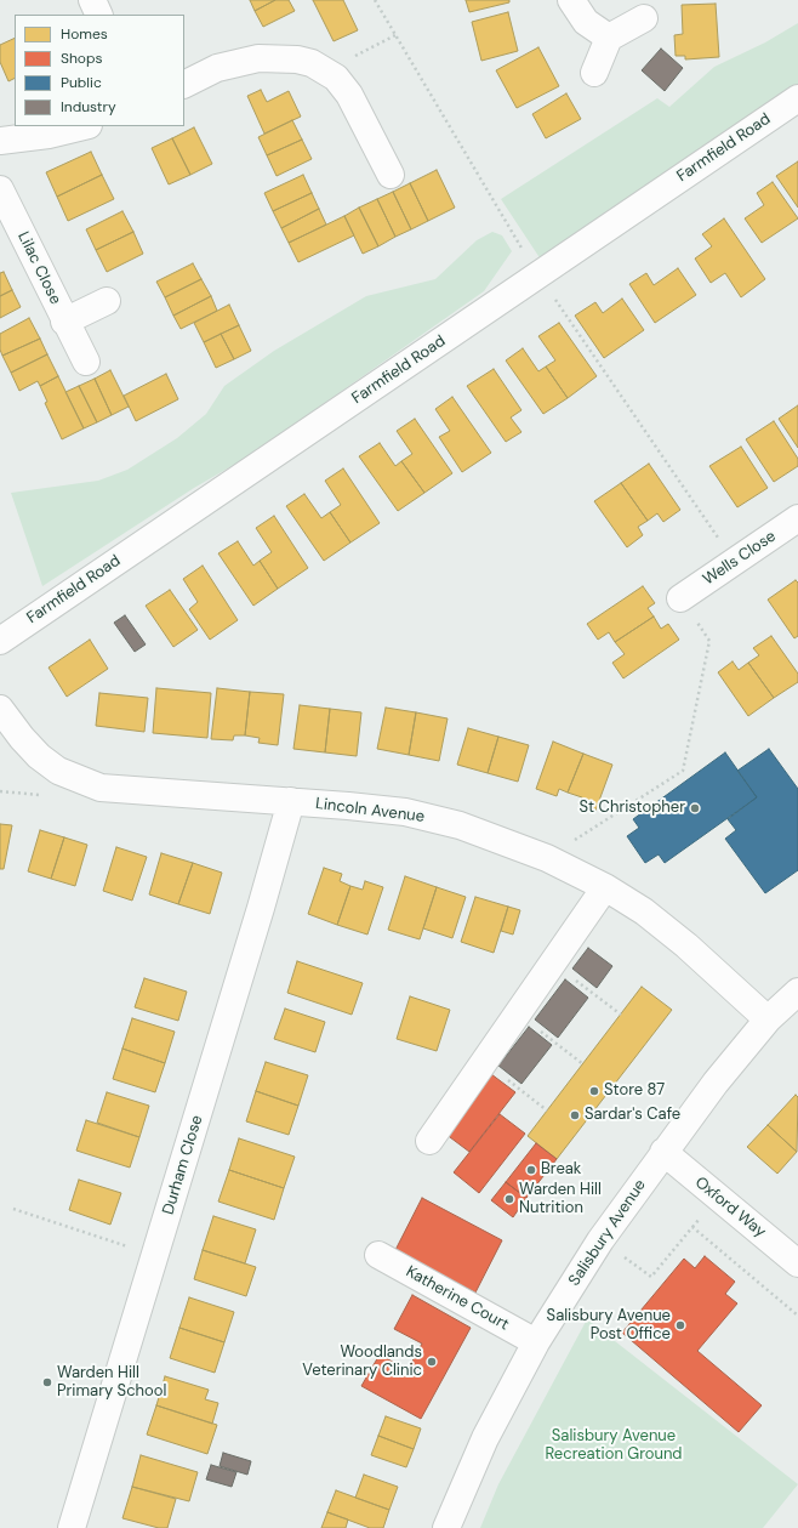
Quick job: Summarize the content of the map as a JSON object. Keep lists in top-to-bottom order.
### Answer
{
  "streets": {
    "street": [
      "Farmfield Road",
      "Lilac Close",
      "Wells Close",
      "Lincoln Avenue",
      "Durham Close",
      "Oxford Way",
      "Salisbury Avenue",
      "Katherine Court"
    ]
  },
  "crossings": [
    ["Lincoln Avenue", "Durham Close"],
    ["Lincoln Avenue", "Salisbury Avenue"],
    ["Oxford Way", "Salisbury Avenue"],
    ["Salisbury Avenue", "Katherine Court"]
  ],
  "parks": ["Salisbury Avenue Recreation Ground"],
  "places": [
    "St Christopher",
    "Store 87",
    "Sardar's Cafe",
    "Break",
    "Warden Hill Nutrition",
    "Salisbury Avenue Post Office",
    "Woodlands Veterinary Clinic",
    "Warden Hill Primary School"
  ],
  "legend": [
    "Homes",
    "Shops",
    "Public",
    "Industry"
  ]
}
